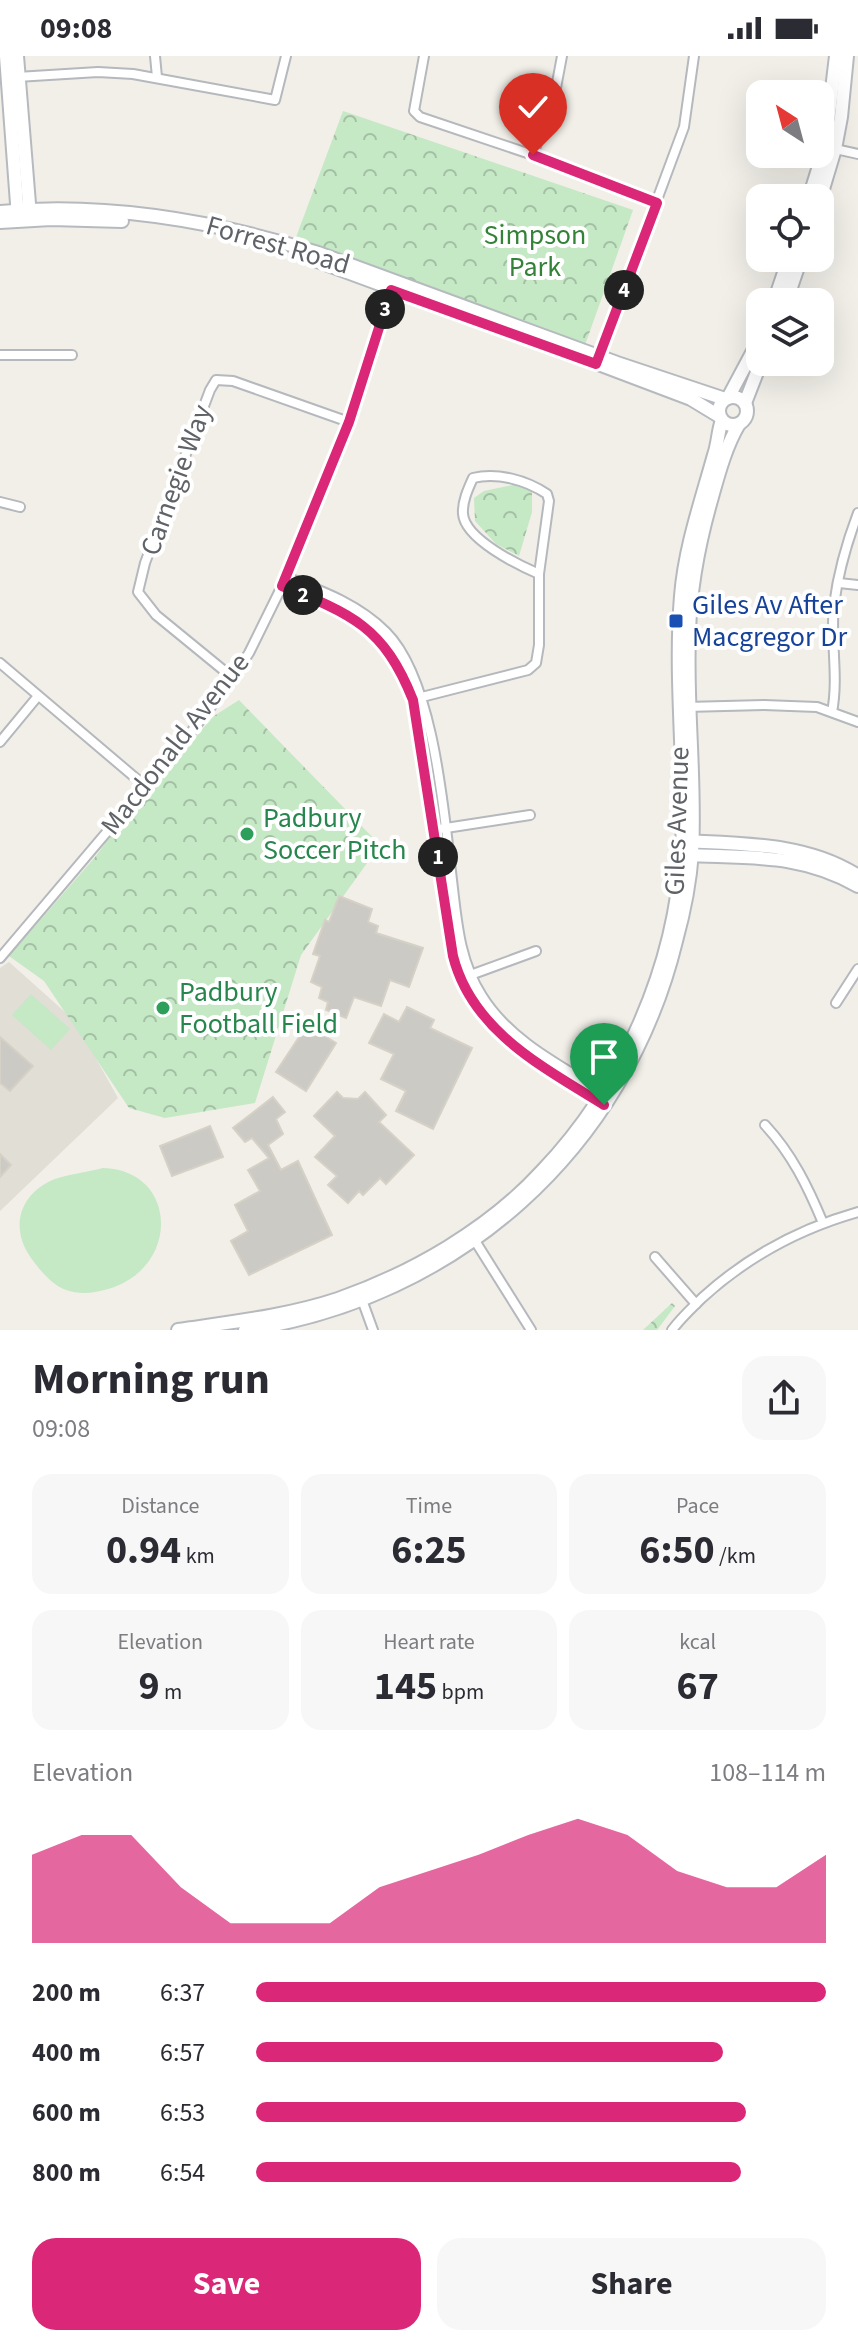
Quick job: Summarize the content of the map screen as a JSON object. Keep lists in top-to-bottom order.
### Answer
{
  "streets": {
    "street": [
      "Forrest Road",
      "Carnegie Way",
      "Macdonald Avenue",
      "Giles Avenue"
    ]
  },
  "crossings": [
    ["Forrest Road", "Macdonald Avenue"],
    ["Forrest Road", "Giles Avenue"],
    ["Carnegie Way", "Macdonald Avenue"]
  ],
  "parks": ["Simpson Park"],
  "places": {
    "transit": ["Giles Av After Macgregor Dr"],
    "other": ["Padbury Soccer Pitch", "Padbury Football Field"]
  },
  "north": "top left",
  "page": {
    "status": "09:08",
    "pins": [
      "4",
      "3",
      "2",
      "1"
    ],
    "heading": ["Morning run", "09:08"],
    "stats": [
      ["Distance", "0.94 km"],
      ["Time", "6:25"],
      ["Pace", "6:50 /km"],
      ["Elevation", "9 m"],
      ["Heart rate", "145 bpm"],
      ["kcal", "67"]
    ],
    "chart": ["Elevation", "108–114 m"],
    "list": [
      {
        "name": "200 m",
        "note": "6:37"
      },
      {
        "name": "400 m",
        "note": "6:57"
      },
      {
        "name": "600 m",
        "note": "6:53"
      },
      {
        "name": "800 m",
        "note": "6:54"
      }
    ],
    "buttons": ["Save", "Share"]
  }
}
